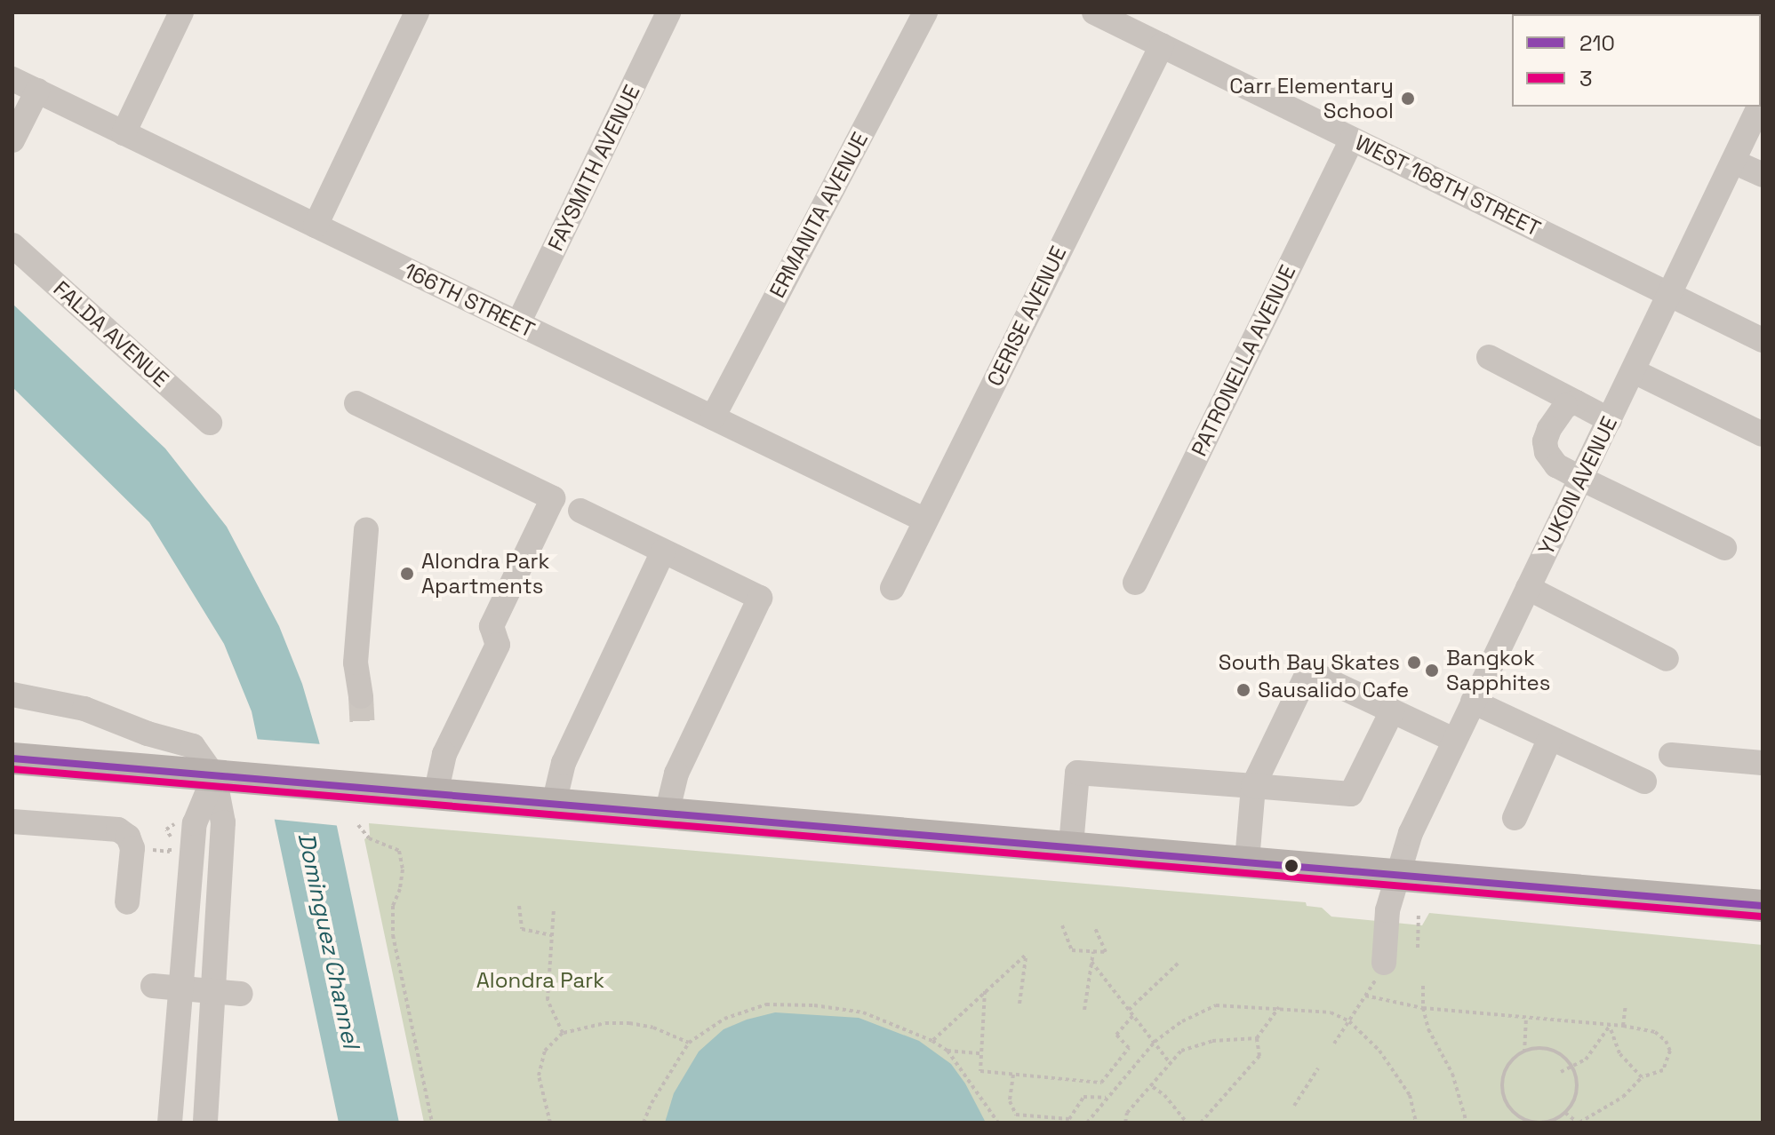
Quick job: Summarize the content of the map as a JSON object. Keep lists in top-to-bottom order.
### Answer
{
  "streets": {
    "street": [
      "FAYSMITH AVENUE",
      "WEST 168TH STREET",
      "ERMANITA AVENUE",
      "166TH STREET",
      "CERISE AVENUE",
      "FALDA AVENUE",
      "PATRONELLA AVENUE",
      "YUKON AVENUE"
    ]
  },
  "crossings": [
    ["FAYSMITH AVENUE", "166TH STREET"],
    ["WEST 168TH STREET", "CERISE AVENUE"],
    ["WEST 168TH STREET", "PATRONELLA AVENUE"],
    ["WEST 168TH STREET", "YUKON AVENUE"],
    ["ERMANITA AVENUE", "166TH STREET"],
    ["166TH STREET", "CERISE AVENUE"]
  ],
  "water": ["Dominguez Channel"],
  "parks": ["Alondra Park"],
  "places": [
    "Carr Elementary School",
    "Alondra Park Apartments",
    "South Bay Skates",
    "Bangkok Sapphites",
    "Sausalido Cafe"
  ],
  "lines": ["transit line 210", "transit line 3"],
  "legend": ["210", "3"]
}
